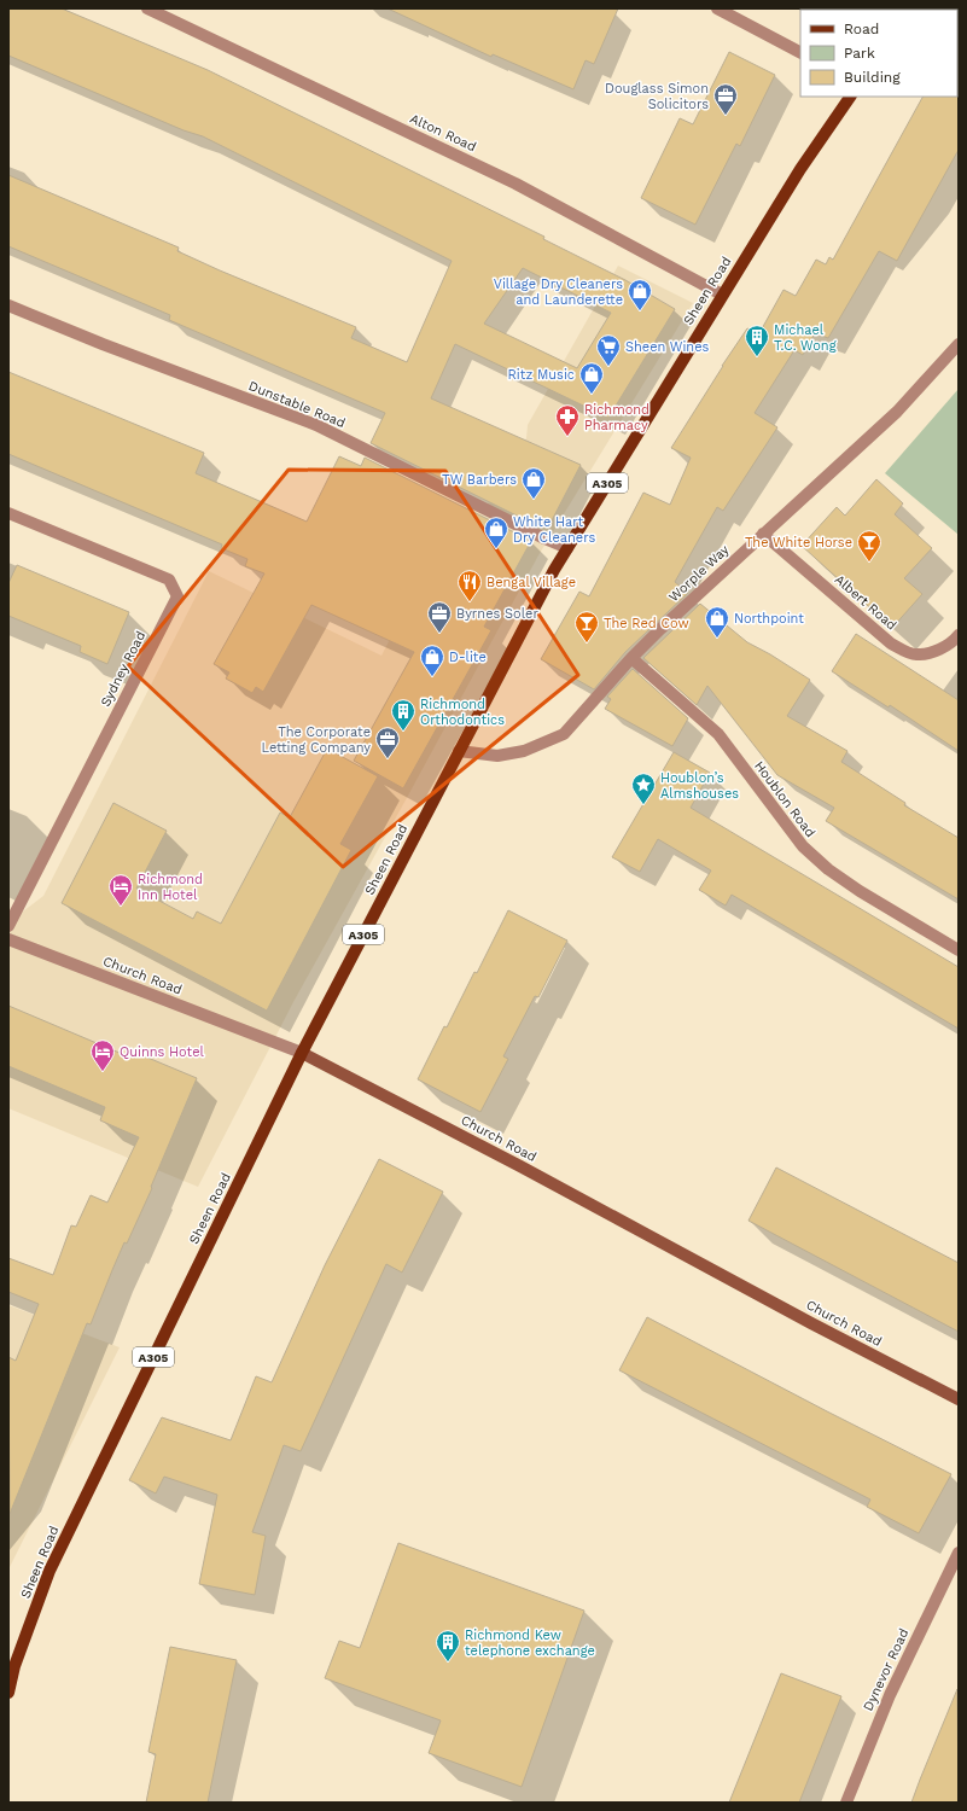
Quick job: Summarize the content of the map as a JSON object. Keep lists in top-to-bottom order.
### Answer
{
  "streets": {
    "main road": ["Sheen Road", "A305", "Church Road"],
    "street": [
      "Alton Road",
      "Dunstable Road",
      "Worple Way",
      "Albert Road",
      "Sydney Road",
      "Houblon Road",
      "Dynevor Road"
    ]
  },
  "crossings": [
    ["Alton Road", "Sheen Road"],
    ["Sheen Road", "Dunstable Road"],
    ["Sheen Road", "A305"],
    ["Sheen Road", "Worple Way"],
    ["Sheen Road", "Church Road"],
    ["Worple Way", "Albert Road"],
    ["Worple Way", "Houblon Road"]
  ],
  "places": {
    "office": ["Douglass Simon Solicitors", "Byrnes Soler", "The Corporate Letting Company"],
    "shop": [
      "Village Dry Cleaners and Launderette",
      "Ritz Music",
      "TW Barbers",
      "White Hart Dry Cleaners",
      "Northpoint",
      "D-lite"
    ],
    "building": ["Michael T.C. Wong", "Richmond Orthodontics", "Richmond Kew telephone exchange"],
    "supermarket": ["Sheen Wines"],
    "pharmacy": ["Richmond Pharmacy"],
    "bar": ["The White Horse", "The Red Cow"],
    "restaurant": ["Bengal Village"],
    "place": ["Houblon’s Almshouses"],
    "hotel": ["Richmond Inn Hotel", "Quinns Hotel"]
  },
  "legend": ["Road", "Park", "Building"]
}
